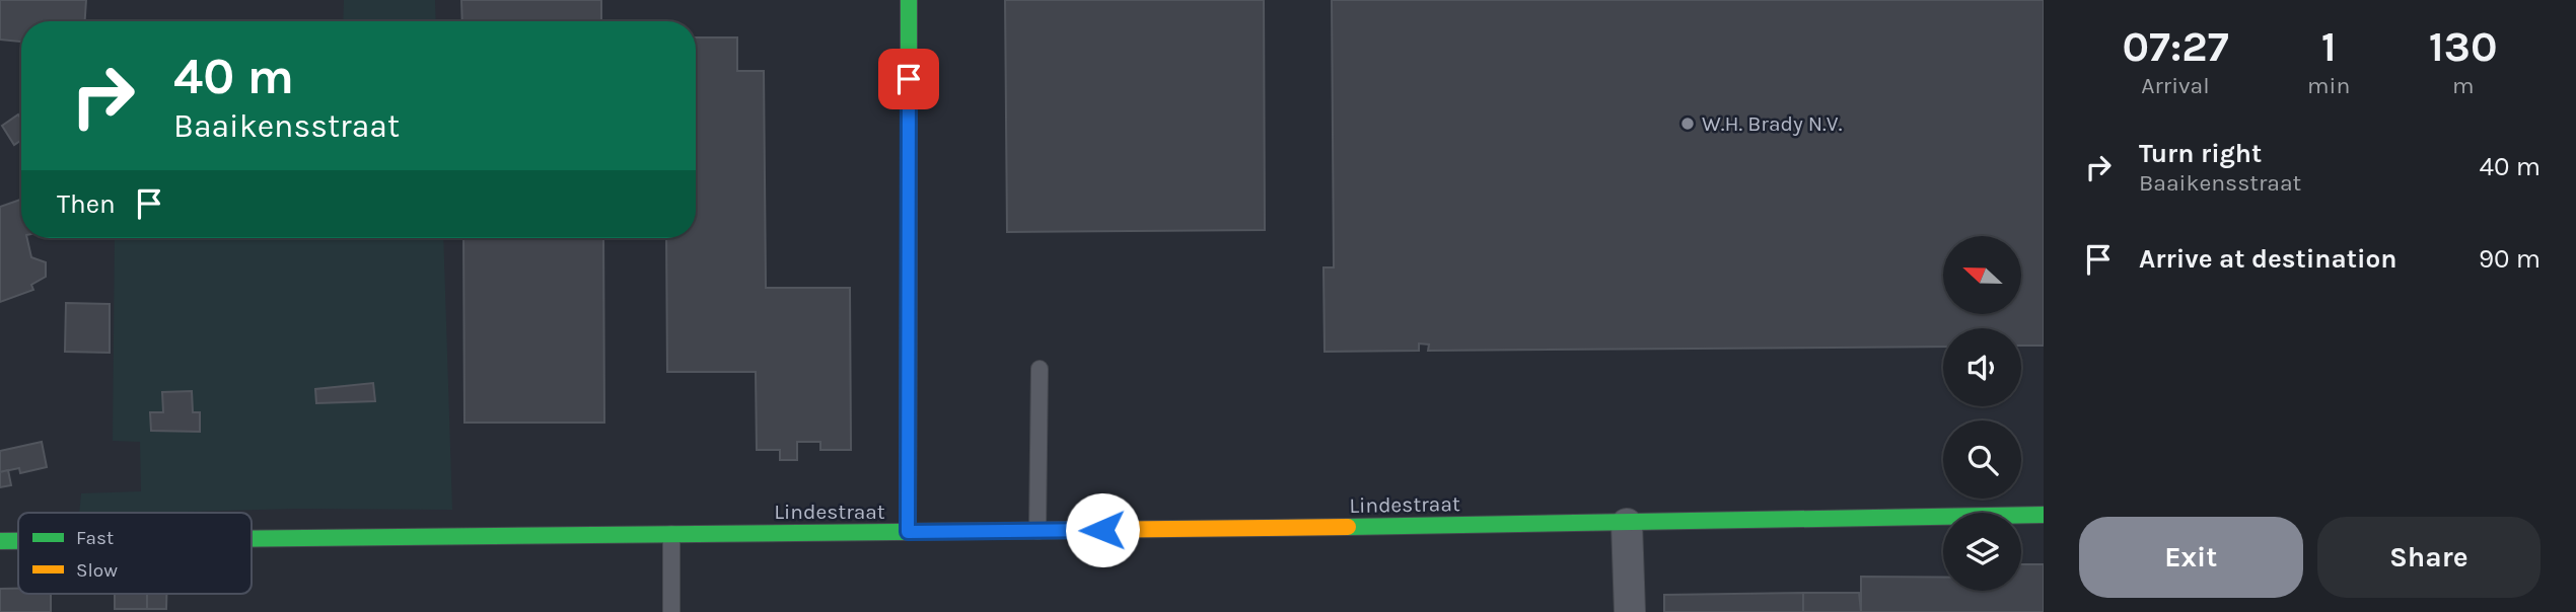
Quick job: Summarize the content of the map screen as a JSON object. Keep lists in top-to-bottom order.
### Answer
{
  "streets": {
    "street": ["Lindestraat"]
  },
  "places": ["W.H. Brady N.V."],
  "legend": ["Fast", "Slow"],
  "north": "left",
  "page": {
    "eta": [
      "07:27",
      "Arrival",
      "1",
      "min",
      "130",
      "m"
    ],
    "turn": ["40 m", "Baaikensstraat"],
    "list": [
      {
        "name": "Turn right",
        "note": "Baaikensstraat",
        "value": "40 m"
      },
      {
        "name": "Arrive at destination",
        "value": "90 m"
      }
    ],
    "then": "Then",
    "buttons": ["Exit", "Share"]
  }
}
